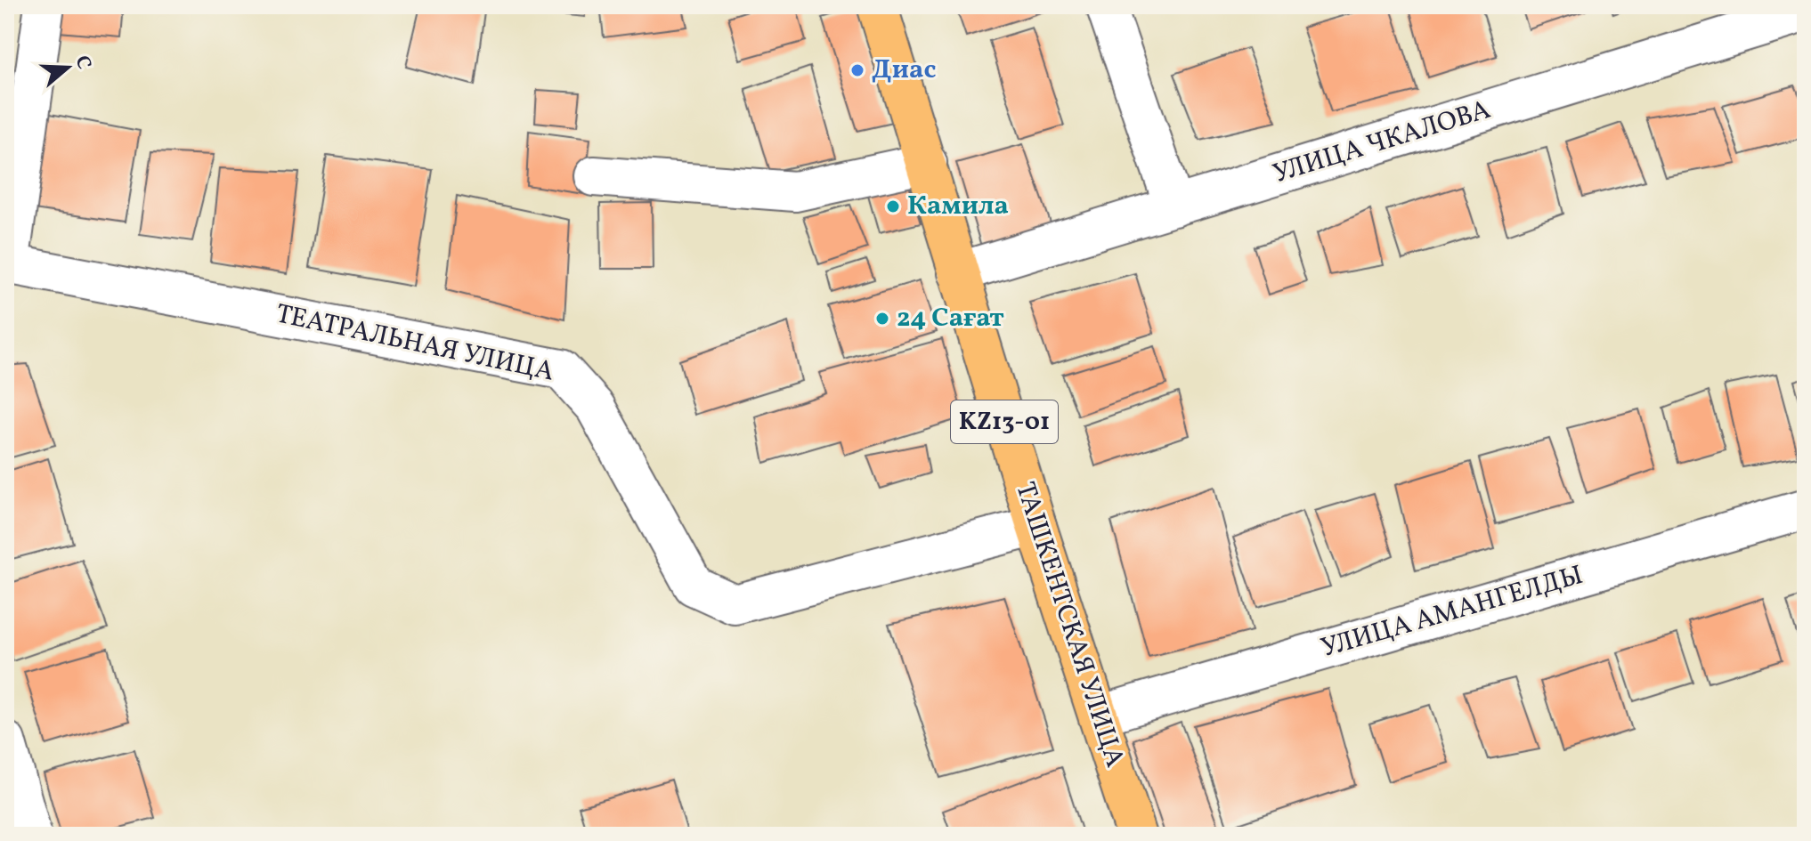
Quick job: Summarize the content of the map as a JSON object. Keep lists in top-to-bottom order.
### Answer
{
  "streets": {
    "main road": ["KZ13-01", "ТАШКЕНТСКАЯ УЛИЦА"],
    "street": ["УЛИЦА ЧКАЛОВА", "ТЕАТРАЛЬНАЯ УЛИЦА", "УЛИЦА АМАНГЕЛДЫ"]
  },
  "crossings": [
    ["УЛИЦА ЧКАЛОВА", "ТАШКЕНТСКАЯ УЛИЦА"],
    ["ТЕАТРАЛЬНАЯ УЛИЦА", "ТАШКЕНТСКАЯ УЛИЦА"],
    ["УЛИЦА АМАНГЕЛДЫ", "ТАШКЕНТСКАЯ УЛИЦА"]
  ],
  "places": ["Диас", "Камила", "24 Сағат"],
  "north": "right"
}
